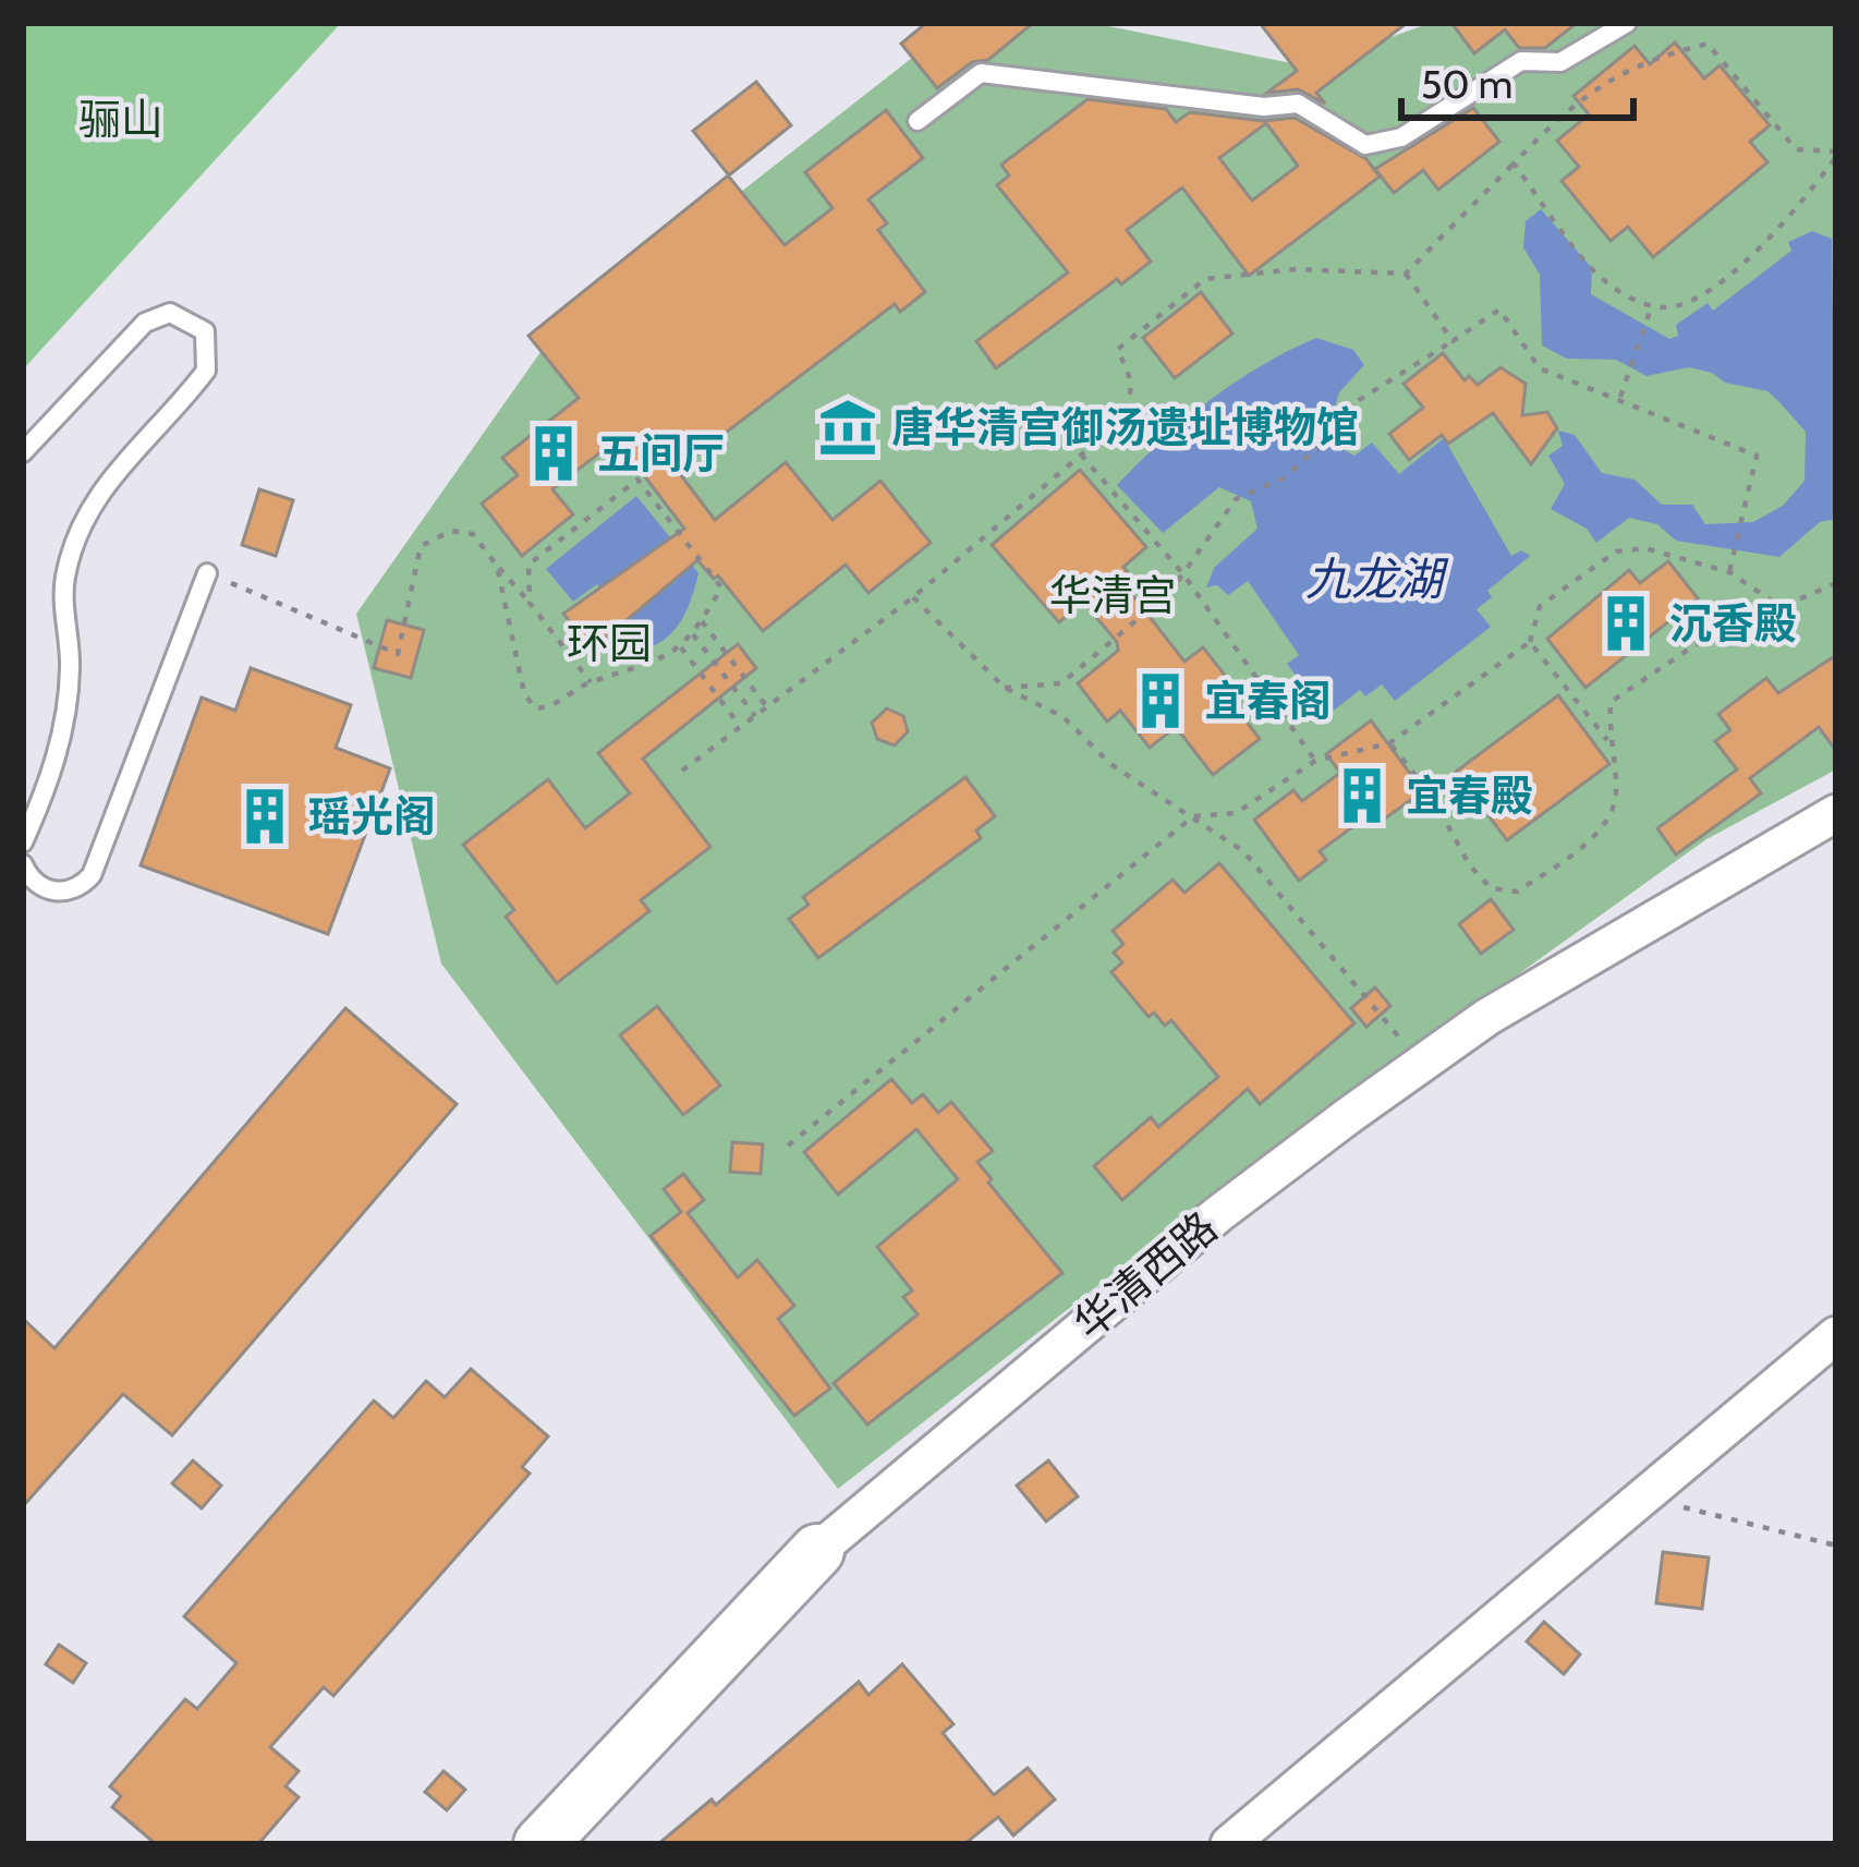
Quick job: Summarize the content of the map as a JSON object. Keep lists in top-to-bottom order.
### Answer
{
  "streets": {
    "street": ["华清西路"]
  },
  "water": ["九龙湖"],
  "parks": ["骊山", "华清宫", "环园"],
  "places": {
    "museum": ["唐华清宫御汤遗址博物馆"],
    "building": [
      "五间厅",
      "沉香殿",
      "宜春阁",
      "宜春殿",
      "瑶光阁"
    ]
  },
  "scale_bar": "50 m"
}
